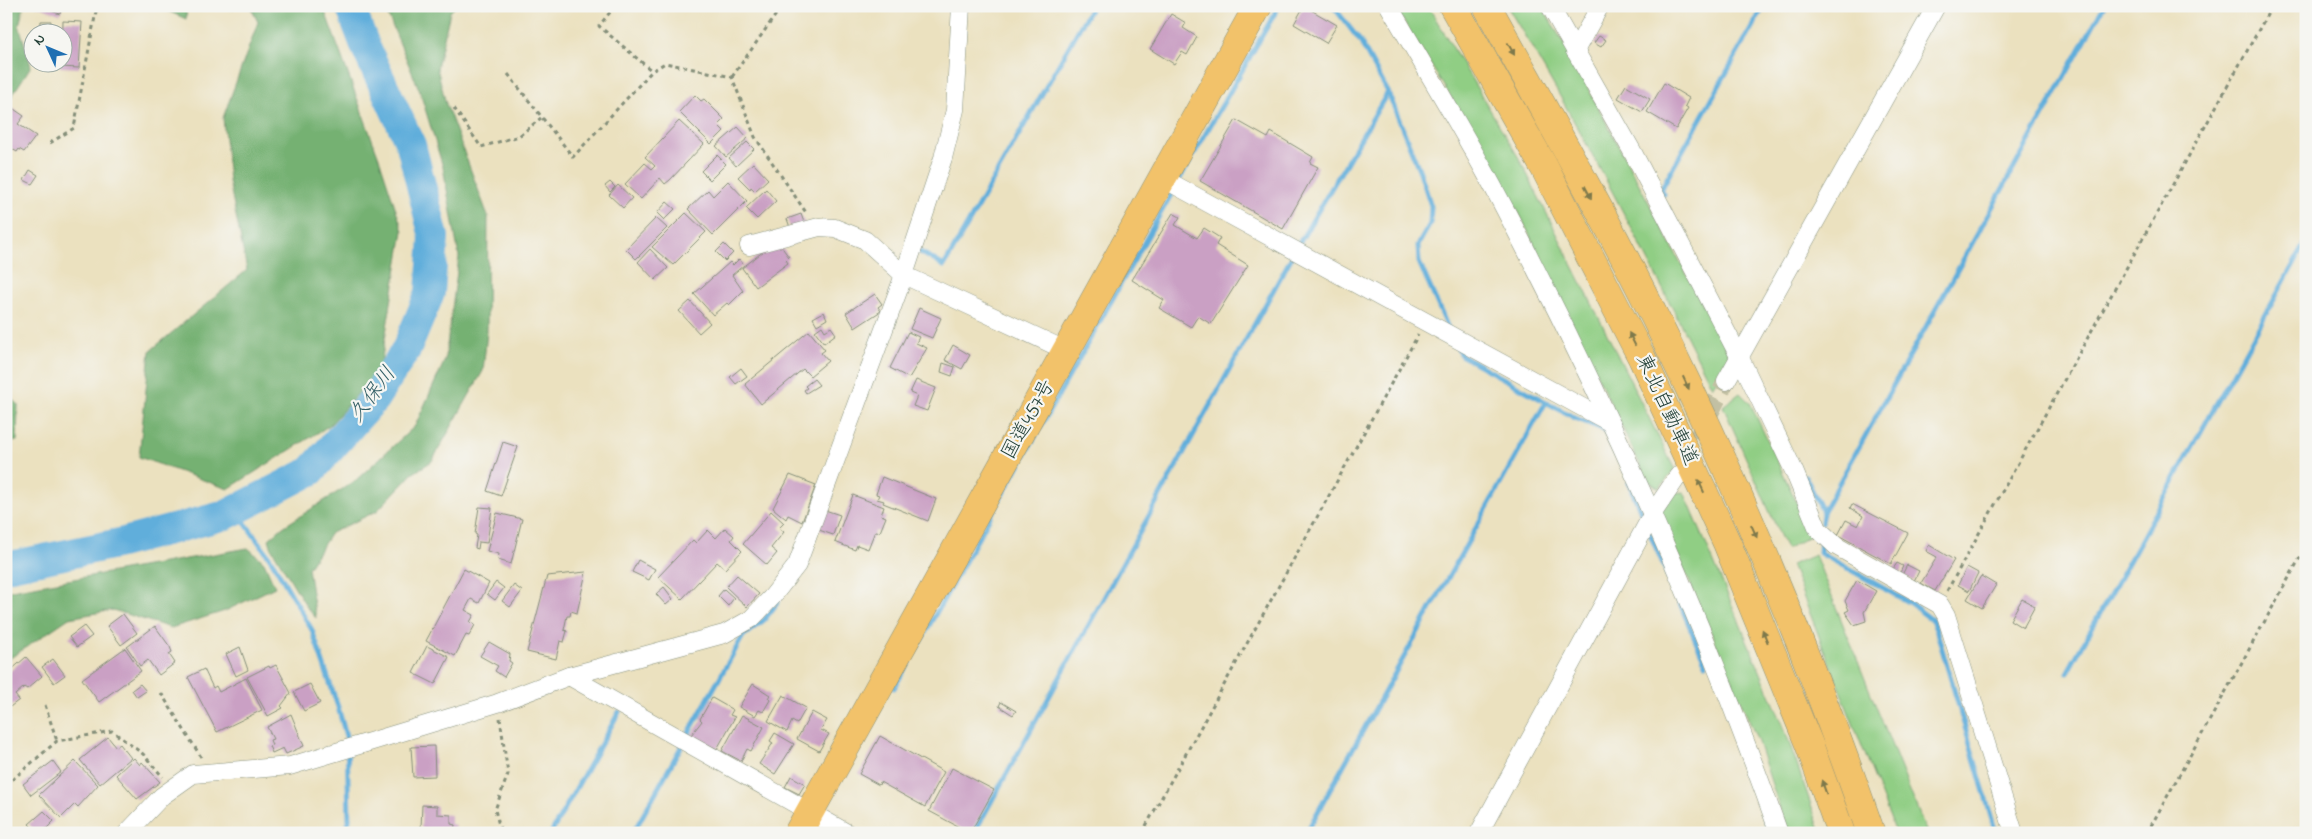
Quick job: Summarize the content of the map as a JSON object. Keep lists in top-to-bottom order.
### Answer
{
  "streets": {
    "highway": ["東北自動車道", "国道457号"]
  },
  "water": ["久保川"],
  "north": "top left"
}
